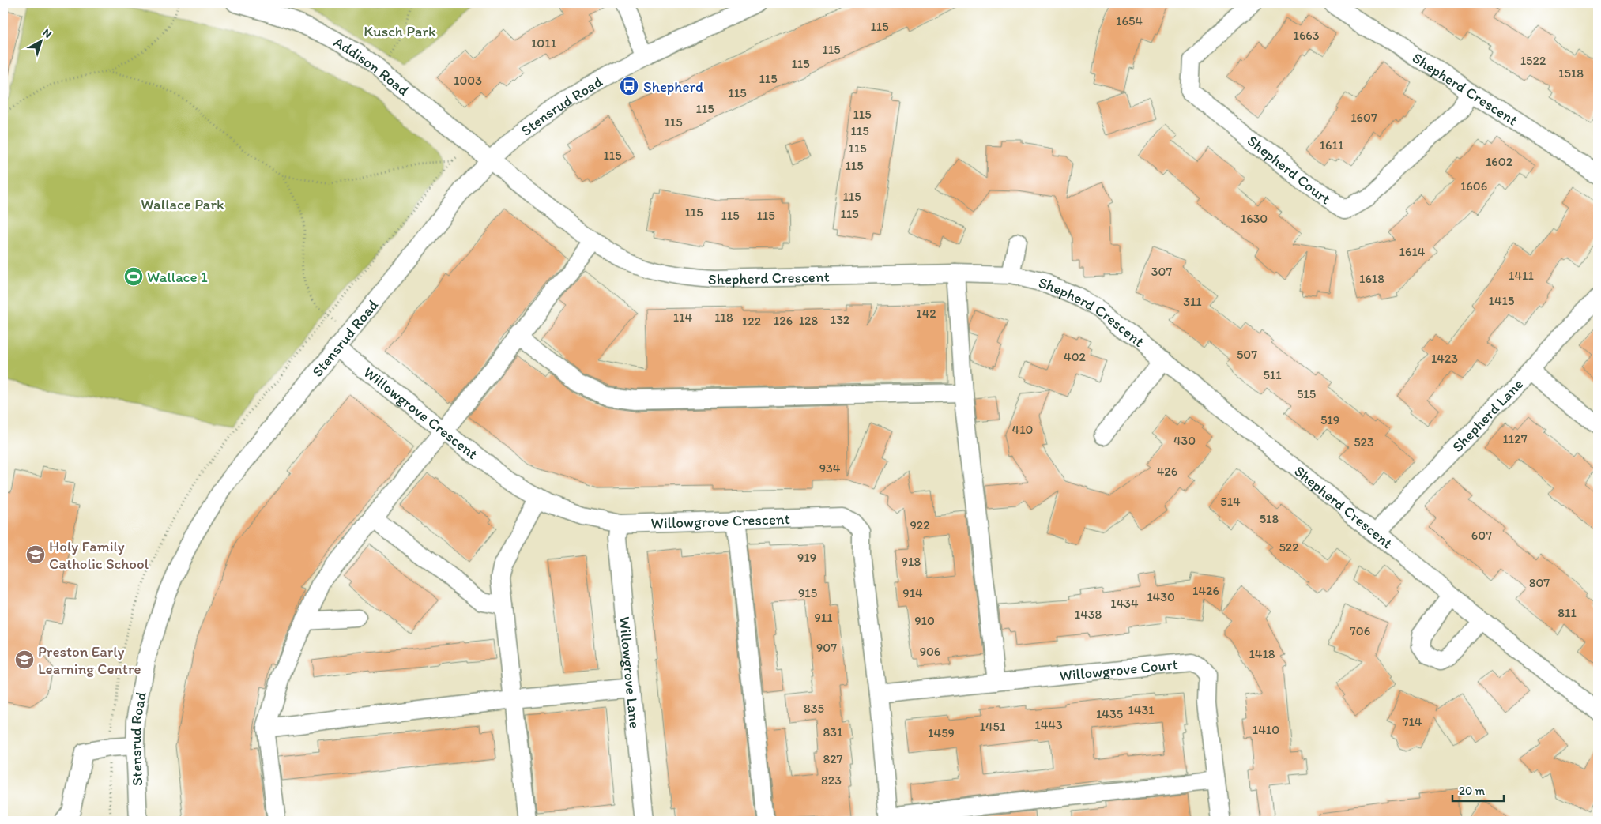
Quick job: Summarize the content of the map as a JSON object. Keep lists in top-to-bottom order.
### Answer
{
  "streets": {
    "street": [
      "Addison Road",
      "Shepherd Crescent",
      "Stensrud Road",
      "Shepherd Court",
      "Willowgrove Crescent",
      "Shepherd Lane",
      "Willowgrove Court",
      "Willowgrove Lane"
    ]
  },
  "crossings": [
    ["Addison Road", "Shepherd Crescent"],
    ["Addison Road", "Stensrud Road"],
    ["Shepherd Crescent", "Stensrud Road"],
    ["Shepherd Crescent", "Shepherd Court"],
    ["Shepherd Crescent", "Shepherd Lane"],
    ["Stensrud Road", "Willowgrove Crescent"],
    ["Willowgrove Crescent", "Willowgrove Court"],
    ["Willowgrove Crescent", "Willowgrove Lane"]
  ],
  "parks": ["Kusch Park", "Wallace Park"],
  "places": {
    "bus stop": ["Shepherd"],
    "sports": ["Wallace 1"],
    "school or university": ["Holy Family Catholic School", "Preston Early Learning Centre"]
  },
  "house_numbers": [
    "1654",
    "115",
    "1663",
    "1011",
    "115",
    "1522",
    "115",
    "1518",
    "115",
    "1003",
    "115",
    "115",
    "115",
    "1607",
    "115",
    "115",
    "1611",
    "115",
    "115",
    "1602",
    "115",
    "1606",
    "115",
    "115",
    "115",
    "115",
    "115",
    "1630",
    "1614",
    "307",
    "1411",
    "1618",
    "1415",
    "311",
    "142",
    "114",
    "118",
    "132",
    "126",
    "128",
    "122",
    "507",
    "402",
    "1423",
    "511",
    "515",
    "519",
    "410",
    "1127",
    "430",
    "523",
    "934",
    "426",
    "514",
    "518",
    "922",
    "607",
    "522",
    "919",
    "918",
    "807",
    "1426",
    "915",
    "914",
    "1430",
    "1434",
    "811",
    "1438",
    "911",
    "910",
    "706",
    "907",
    "906",
    "1418",
    "835",
    "1431",
    "1435",
    "714",
    "1443",
    "1451",
    "1410",
    "831",
    "1459",
    "827",
    "823"
  ],
  "scale_bar": "20 m",
  "north": "top right"
}
